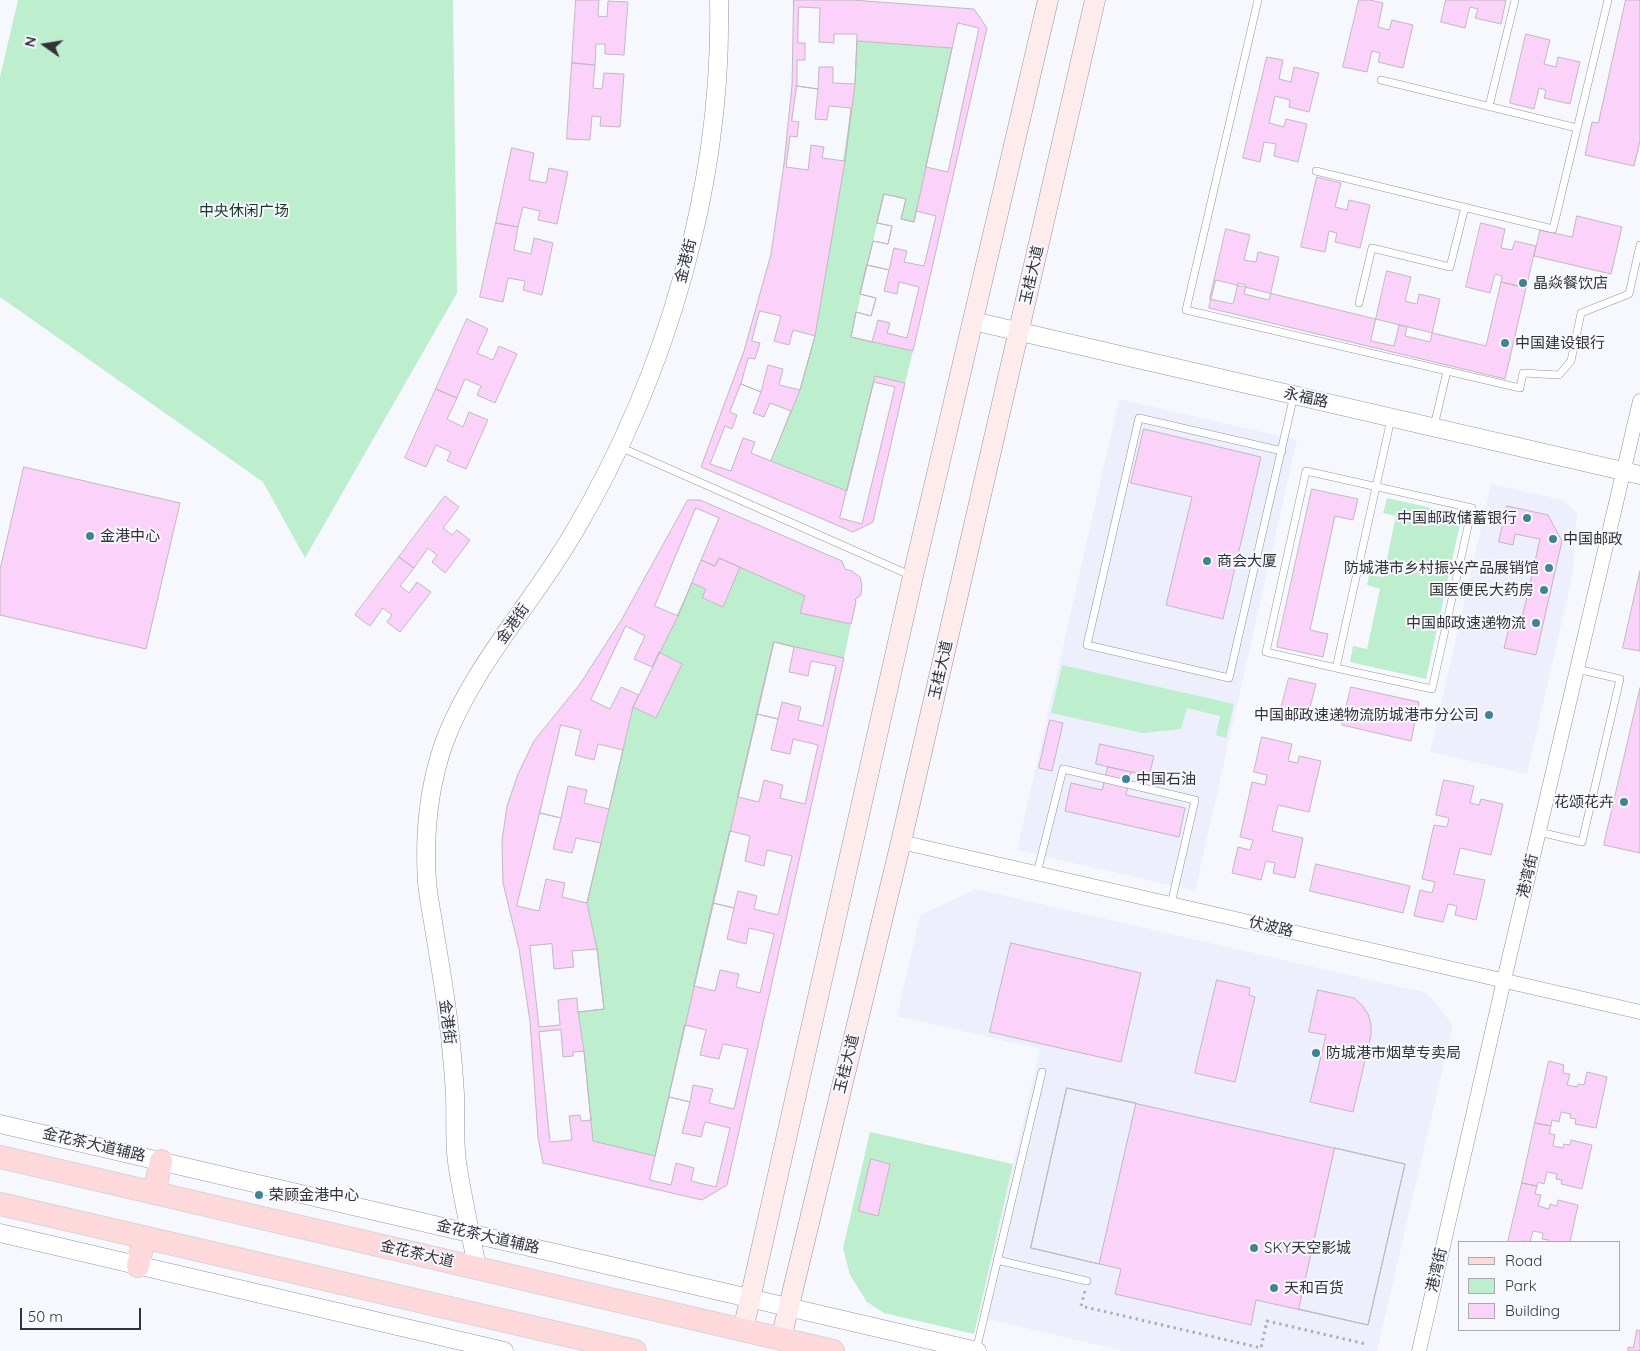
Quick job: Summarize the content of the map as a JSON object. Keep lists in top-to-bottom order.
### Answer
{
  "streets": {
    "main road": ["玉桂大道", "金花茶大道"],
    "street": [
      "金港街",
      "永福路",
      "港湾街",
      "伏波路",
      "金花茶大道辅路"
    ]
  },
  "crossings": [
    ["金港街", "金花茶大道辅路"],
    ["金港街", "金花茶大道"],
    ["玉桂大道", "永福路"],
    ["玉桂大道", "伏波路"],
    ["玉桂大道", "金花茶大道辅路"],
    ["玉桂大道", "金花茶大道"],
    ["永福路", "港湾街"],
    ["港湾街", "伏波路"]
  ],
  "parks": ["中央休闲广场"],
  "places": [
    "晶焱餐饮店",
    "中国建设银行",
    "中国邮政储蓄银行",
    "金港中心",
    "中国邮政",
    "商会大厦",
    "防城港市乡村振兴产品展销馆",
    "国医便民大药房",
    "中国邮政速递物流",
    "中国邮政速递物流防城港市分公司",
    "中国石油",
    "花颂花卉",
    "防城港市烟草专卖局",
    "荣顾金港中心",
    "SKY天空影城",
    "天和百货"
  ],
  "legend": ["Road", "Park", "Building"],
  "scale_bar": "50 m",
  "north": "left"
}
